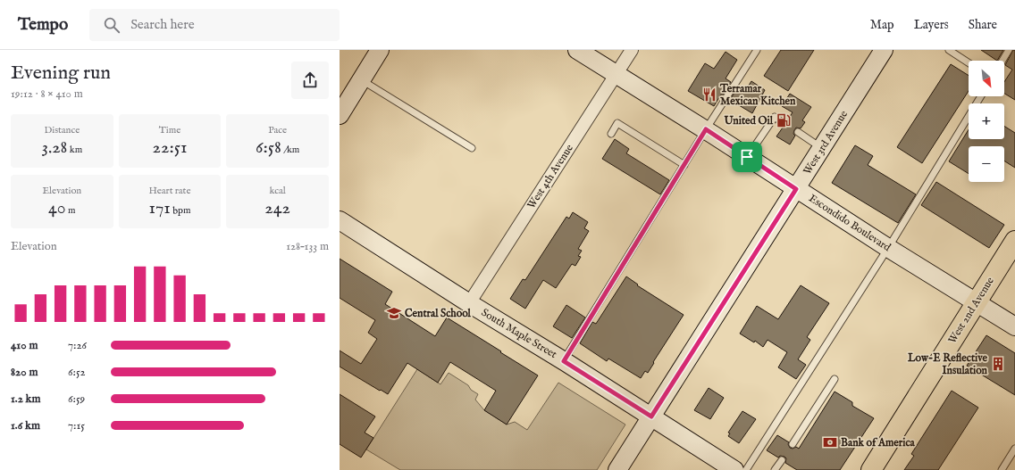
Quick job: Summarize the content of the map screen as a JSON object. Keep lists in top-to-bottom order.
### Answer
{
  "streets": {
    "main road": ["West 2nd Avenue"],
    "street": [
      "West 3rd Avenue",
      "West 4th Avenue",
      "Escondido Boulevard",
      "South Maple Street"
    ]
  },
  "crossings": [
    ["West 3rd Avenue", "Escondido Boulevard"],
    ["West 3rd Avenue", "South Maple Street"],
    ["West 4th Avenue", "Escondido Boulevard"],
    ["West 4th Avenue", "South Maple Street"],
    ["Escondido Boulevard", "West 2nd Avenue"]
  ],
  "places": {
    "restaurant": ["Terramar Mexican Kitchen"],
    "fuel station": ["United Oil"],
    "school or university": ["Central School"],
    "building": ["Low-E Reflective Insulation"],
    "bank": ["Bank of America"]
  },
  "north": "bottom right",
  "page": {
    "header": "Tempo",
    "search": "Search here",
    "nav": ["Map", "Layers", "Share"],
    "heading": ["Evening run", "19:12 · 8 × 410 m"],
    "map_buttons": ["+", "−"],
    "stats": [
      ["Distance", "3.28 km"],
      ["Time", "22:51"],
      ["Pace", "6:58 /km"],
      ["Elevation", "40 m"],
      ["Heart rate", "171 bpm"],
      ["kcal", "242"]
    ],
    "chart": ["Elevation", "128–133 m"],
    "list": [
      {
        "name": "410 m",
        "note": "7:26"
      },
      {
        "name": "820 m",
        "note": "6:52"
      },
      {
        "name": "1.2 km",
        "note": "6:59"
      },
      {
        "name": "1.6 km",
        "note": "7:15"
      }
    ]
  }
}
